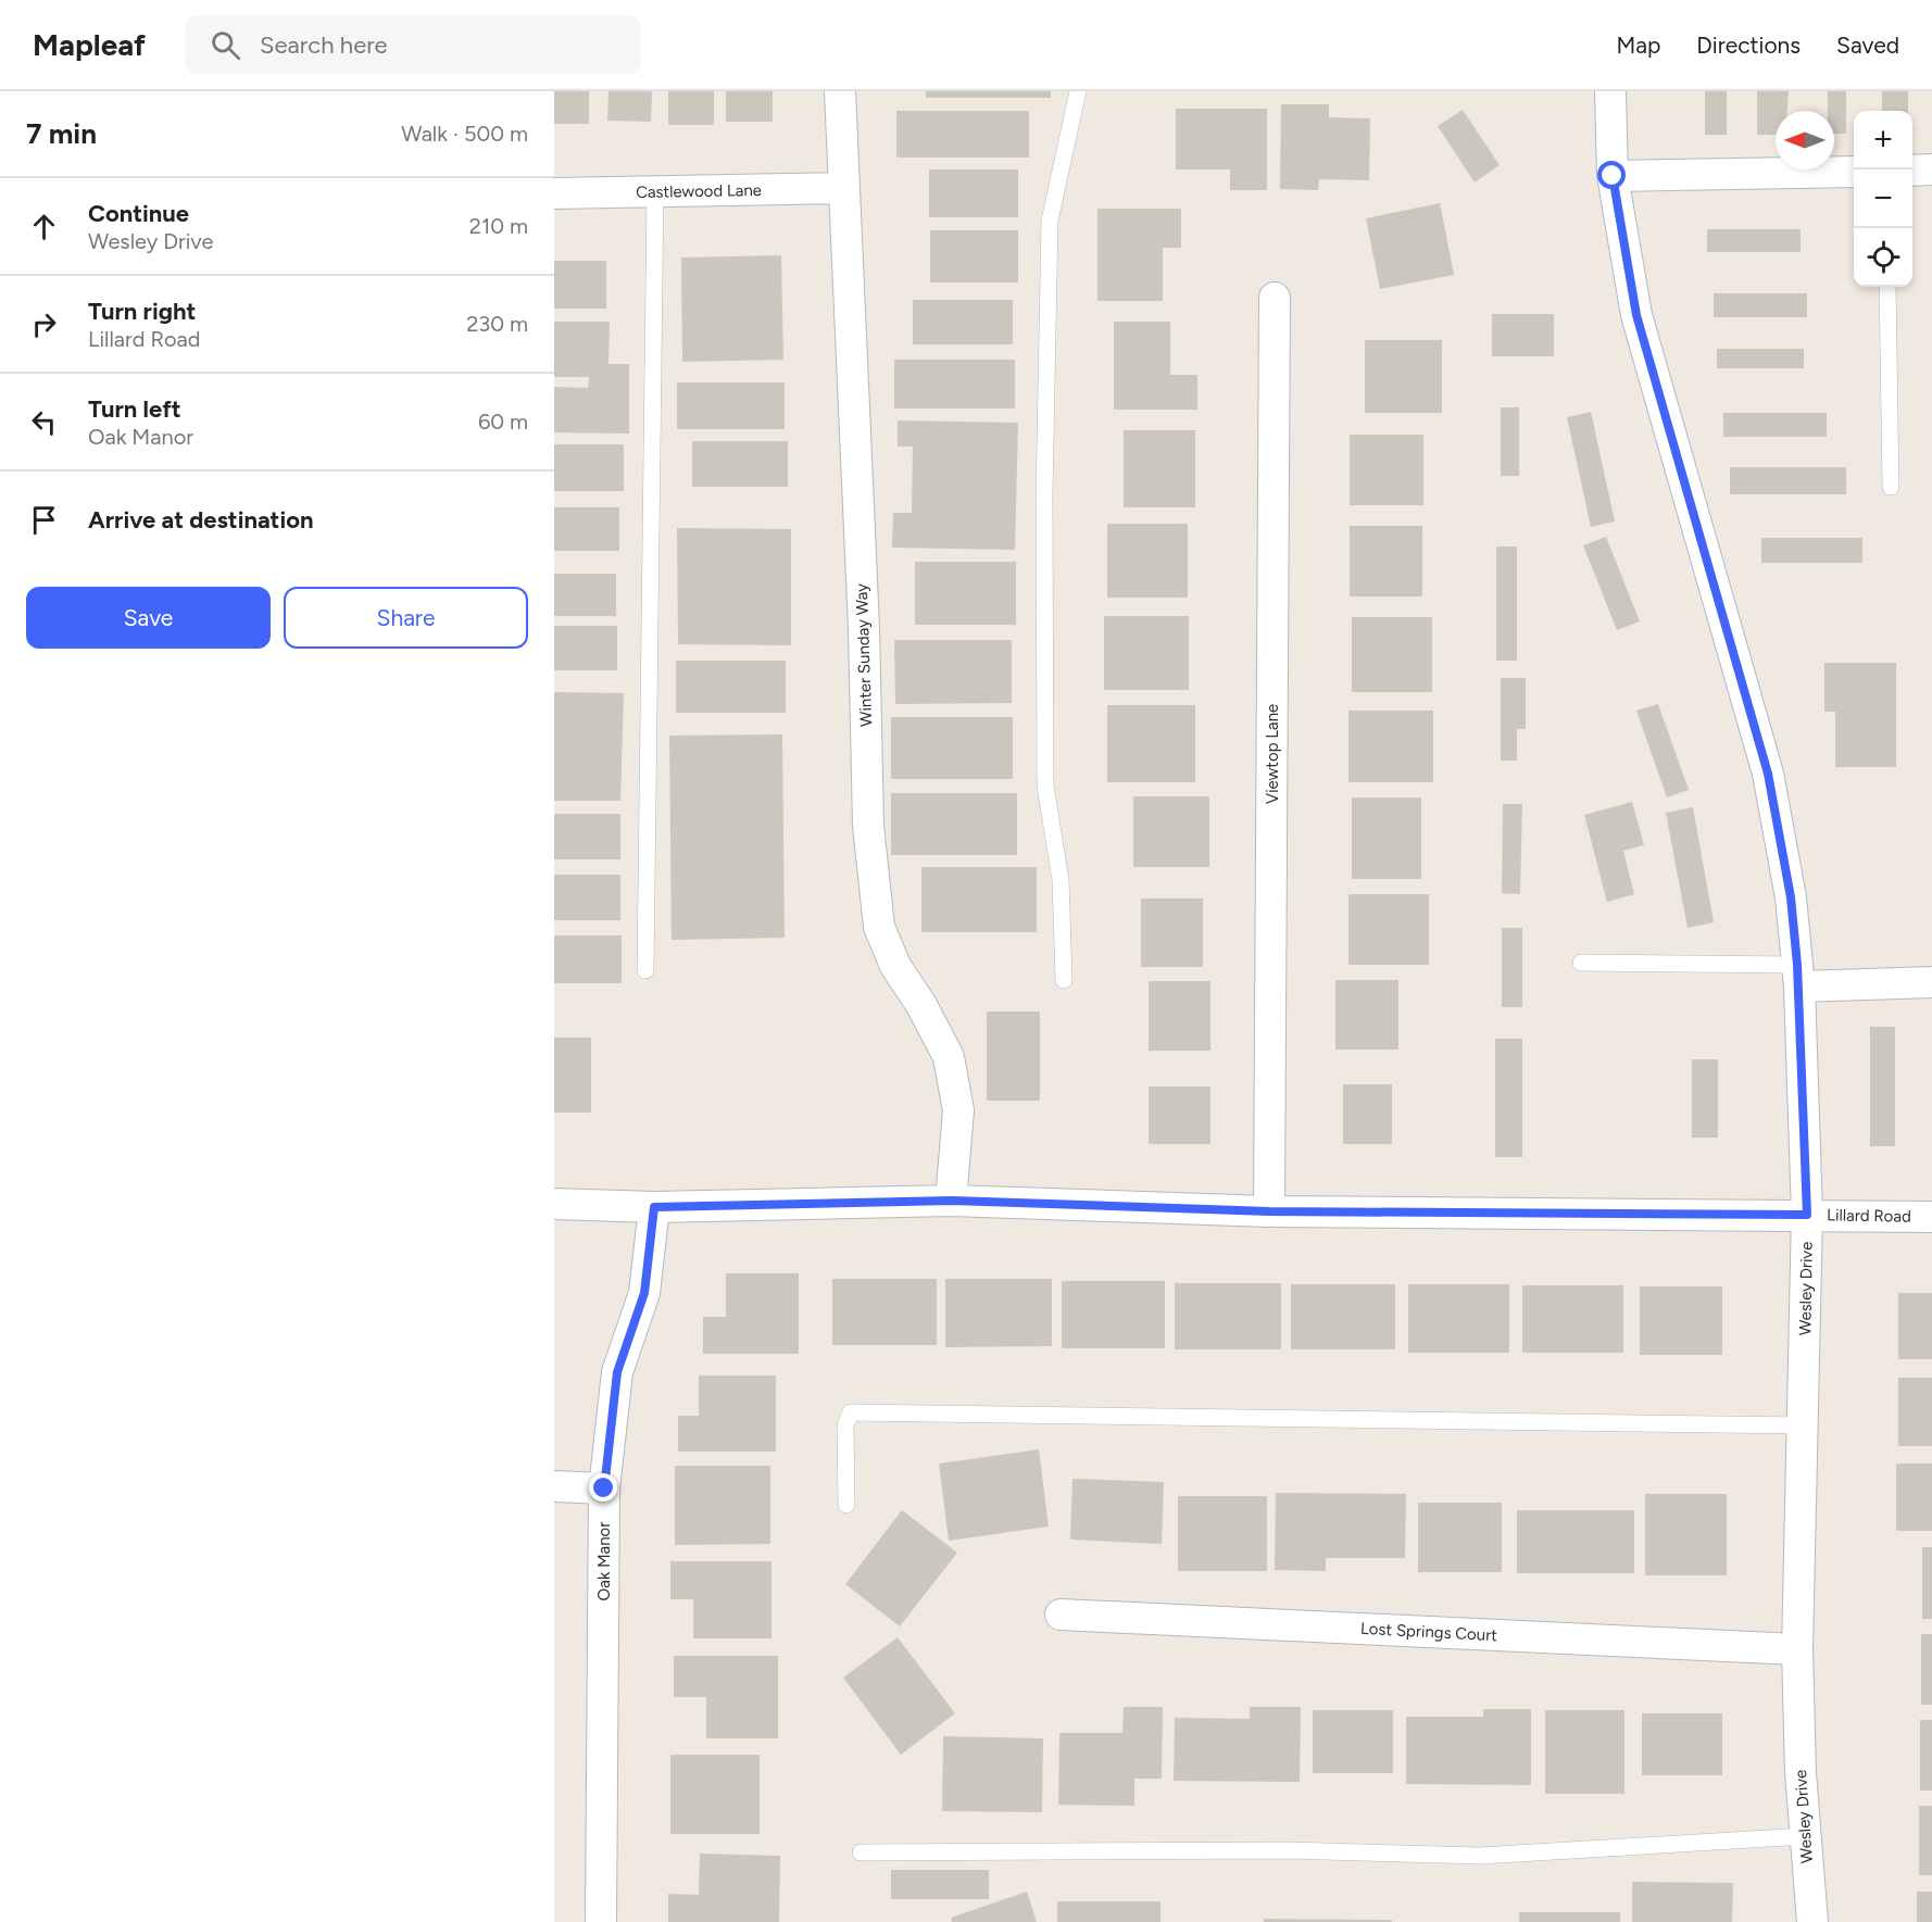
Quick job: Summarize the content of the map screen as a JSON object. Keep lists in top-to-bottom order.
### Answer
{
  "streets": {
    "street": [
      "Castlewood Lane",
      "Winter Sunday Way",
      "Viewtop Lane",
      "Lillard Road",
      "Wesley Drive",
      "Oak Manor",
      "Lost Springs Court"
    ]
  },
  "crossings": [
    ["Castlewood Lane", "Winter Sunday Way"],
    ["Winter Sunday Way", "Lillard Road"],
    ["Viewtop Lane", "Lillard Road"],
    ["Lillard Road", "Wesley Drive"],
    ["Lillard Road", "Oak Manor"],
    ["Wesley Drive", "Lost Springs Court"]
  ],
  "north": "left",
  "page": {
    "header": "Mapleaf",
    "search": "Search here",
    "nav": ["Map", "Directions", "Saved"],
    "heading": ["7 min", "Walk · 500 m"],
    "map_buttons": ["+", "−"],
    "list": [
      ["Continue", "Wesley Drive", "210 m"],
      ["Turn right", "Lillard Road", "230 m"],
      ["Turn left", "Oak Manor", "60 m"],
      "Arrive at destination"
    ],
    "buttons": ["Save", "Share"]
  }
}
